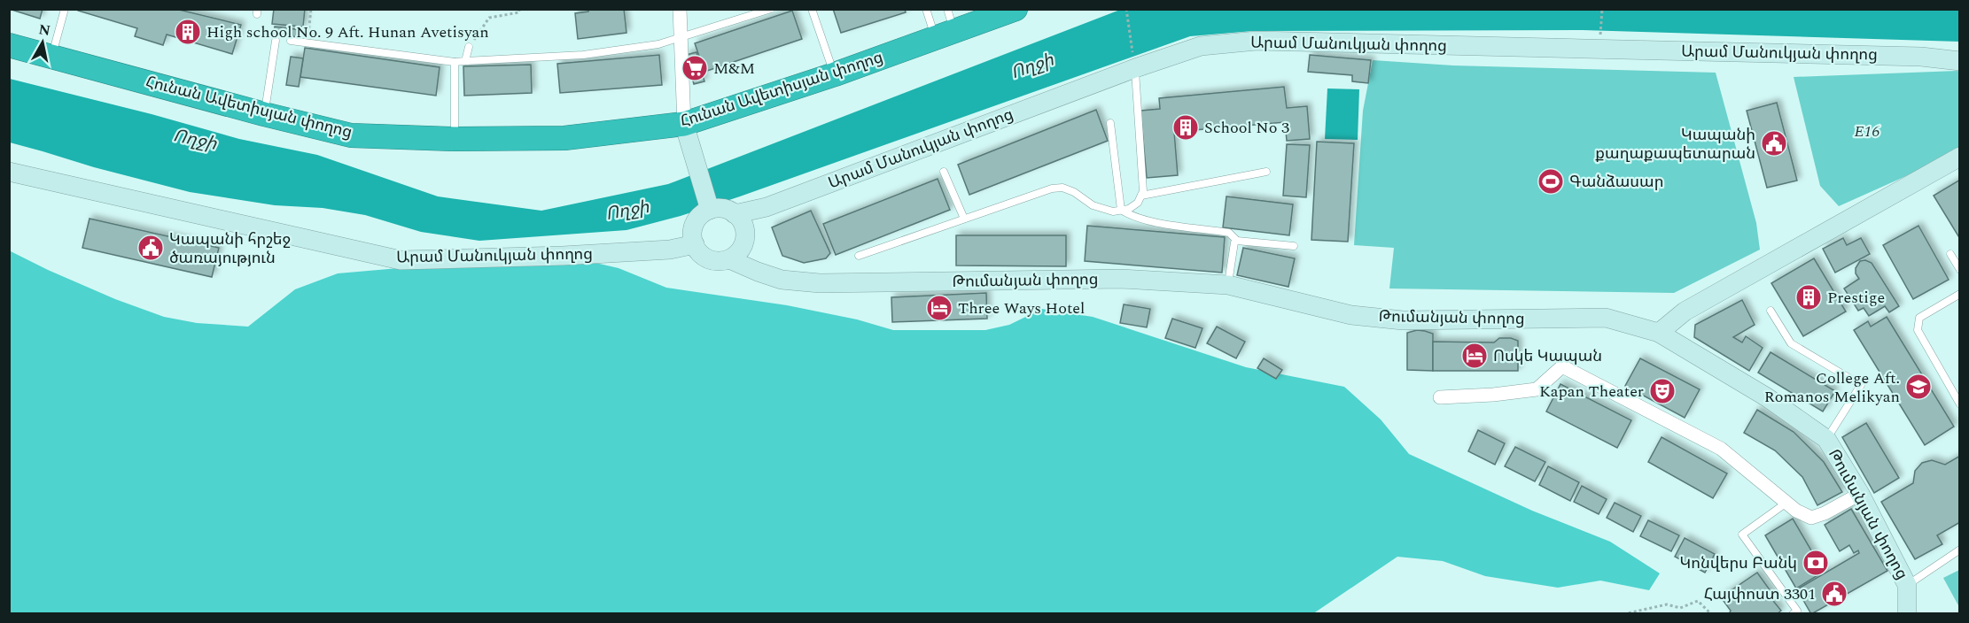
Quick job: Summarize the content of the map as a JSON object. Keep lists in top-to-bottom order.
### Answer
{
  "streets": {
    "highway": ["Հունան Ավետիսյան փողոց"],
    "street": ["Արամ Մանուկյան փողոց", "Թումանյան փողոց"]
  },
  "crossings": [
    ["Արամ Մանուկյան փողոց", "Թումանյան փողոց"]
  ],
  "water": ["Ողջի"],
  "parks": ["E16"],
  "places": {
    "building": ["High school No. 9 Aft. Hunan Avetisyan", "School No 3", "Prestige"],
    "supermarket": ["M&M"],
    "public building": ["Կապանի քաղաքապետարան", "Կապանի հրշեջ ծառայություն", "Հայփոստ 3301"],
    "sports": ["Գանձասար"],
    "hotel": ["Three Ways Hotel", "Ոսկե Կապան"],
    "school or university": ["College Aft. Romanos Melikyan"],
    "theatre": ["Kapan Theater"],
    "bank": ["Կոնվերս Բանկ"]
  },
  "north": "top"
}
